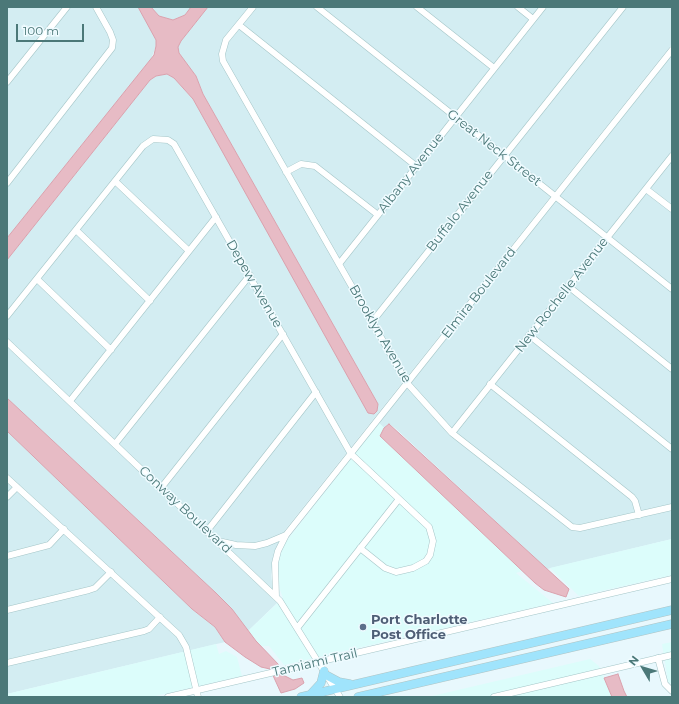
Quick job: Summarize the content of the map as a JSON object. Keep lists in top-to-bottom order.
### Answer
{
  "streets": {
    "street": [
      "Great Neck Street",
      "Albany Avenue",
      "Buffalo Avenue",
      "Depew Avenue",
      "Elmira Boulevard",
      "New Rochelle Avenue",
      "Brooklyn Avenue",
      "Conway Boulevard",
      "Tamiami Trail"
    ]
  },
  "crossings": [
    ["Great Neck Street", "Albany Avenue"],
    ["Great Neck Street", "Buffalo Avenue"],
    ["Great Neck Street", "Elmira Boulevard"],
    ["Great Neck Street", "New Rochelle Avenue"],
    ["Albany Avenue", "Brooklyn Avenue"],
    ["Buffalo Avenue", "Brooklyn Avenue"],
    ["Depew Avenue", "Elmira Boulevard"],
    ["Elmira Boulevard", "Brooklyn Avenue"],
    ["Elmira Boulevard", "Conway Boulevard"],
    ["New Rochelle Avenue", "Brooklyn Avenue"],
    ["Conway Boulevard", "Tamiami Trail"]
  ],
  "places": ["Port Charlotte Post Office"],
  "scale_bar": "100 m",
  "north": "top left"
}
